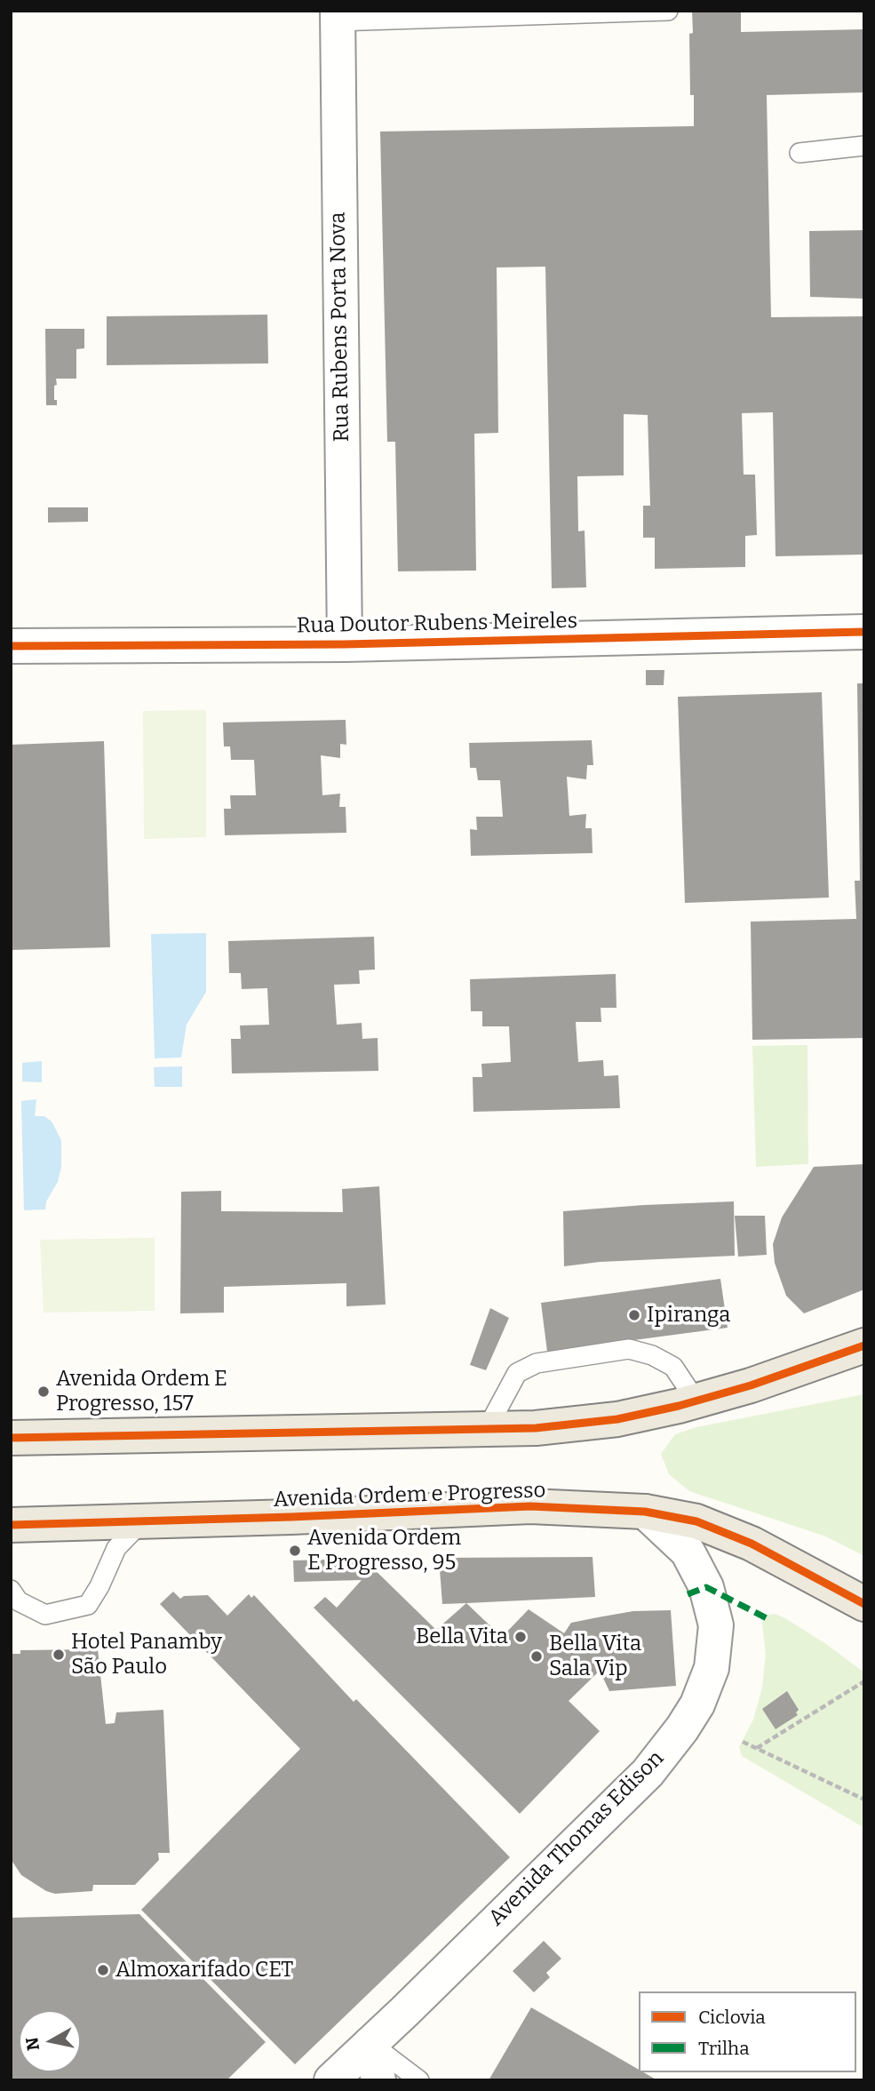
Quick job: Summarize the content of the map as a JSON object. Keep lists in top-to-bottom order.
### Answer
{
  "streets": {
    "main road": ["Avenida Ordem e Progresso"],
    "street": ["Rua Rubens Porta Nova", "Rua Doutor Rubens Meireles", "Avenida Thomas Edison"]
  },
  "crossings": [
    ["Rua Rubens Porta Nova", "Rua Doutor Rubens Meireles"],
    ["Avenida Ordem e Progresso", "Avenida Thomas Edison"]
  ],
  "places": [
    "Ipiranga",
    "Avenida Ordem E Progresso, 157",
    "Avenida Ordem E Progresso, 95",
    "Bella Vita",
    "Hotel Panamby São Paulo",
    "Bella Vita Sala Vip",
    "Almoxarifado CET"
  ],
  "legend": ["Ciclovia", "Trilha"],
  "north": "left"
}
